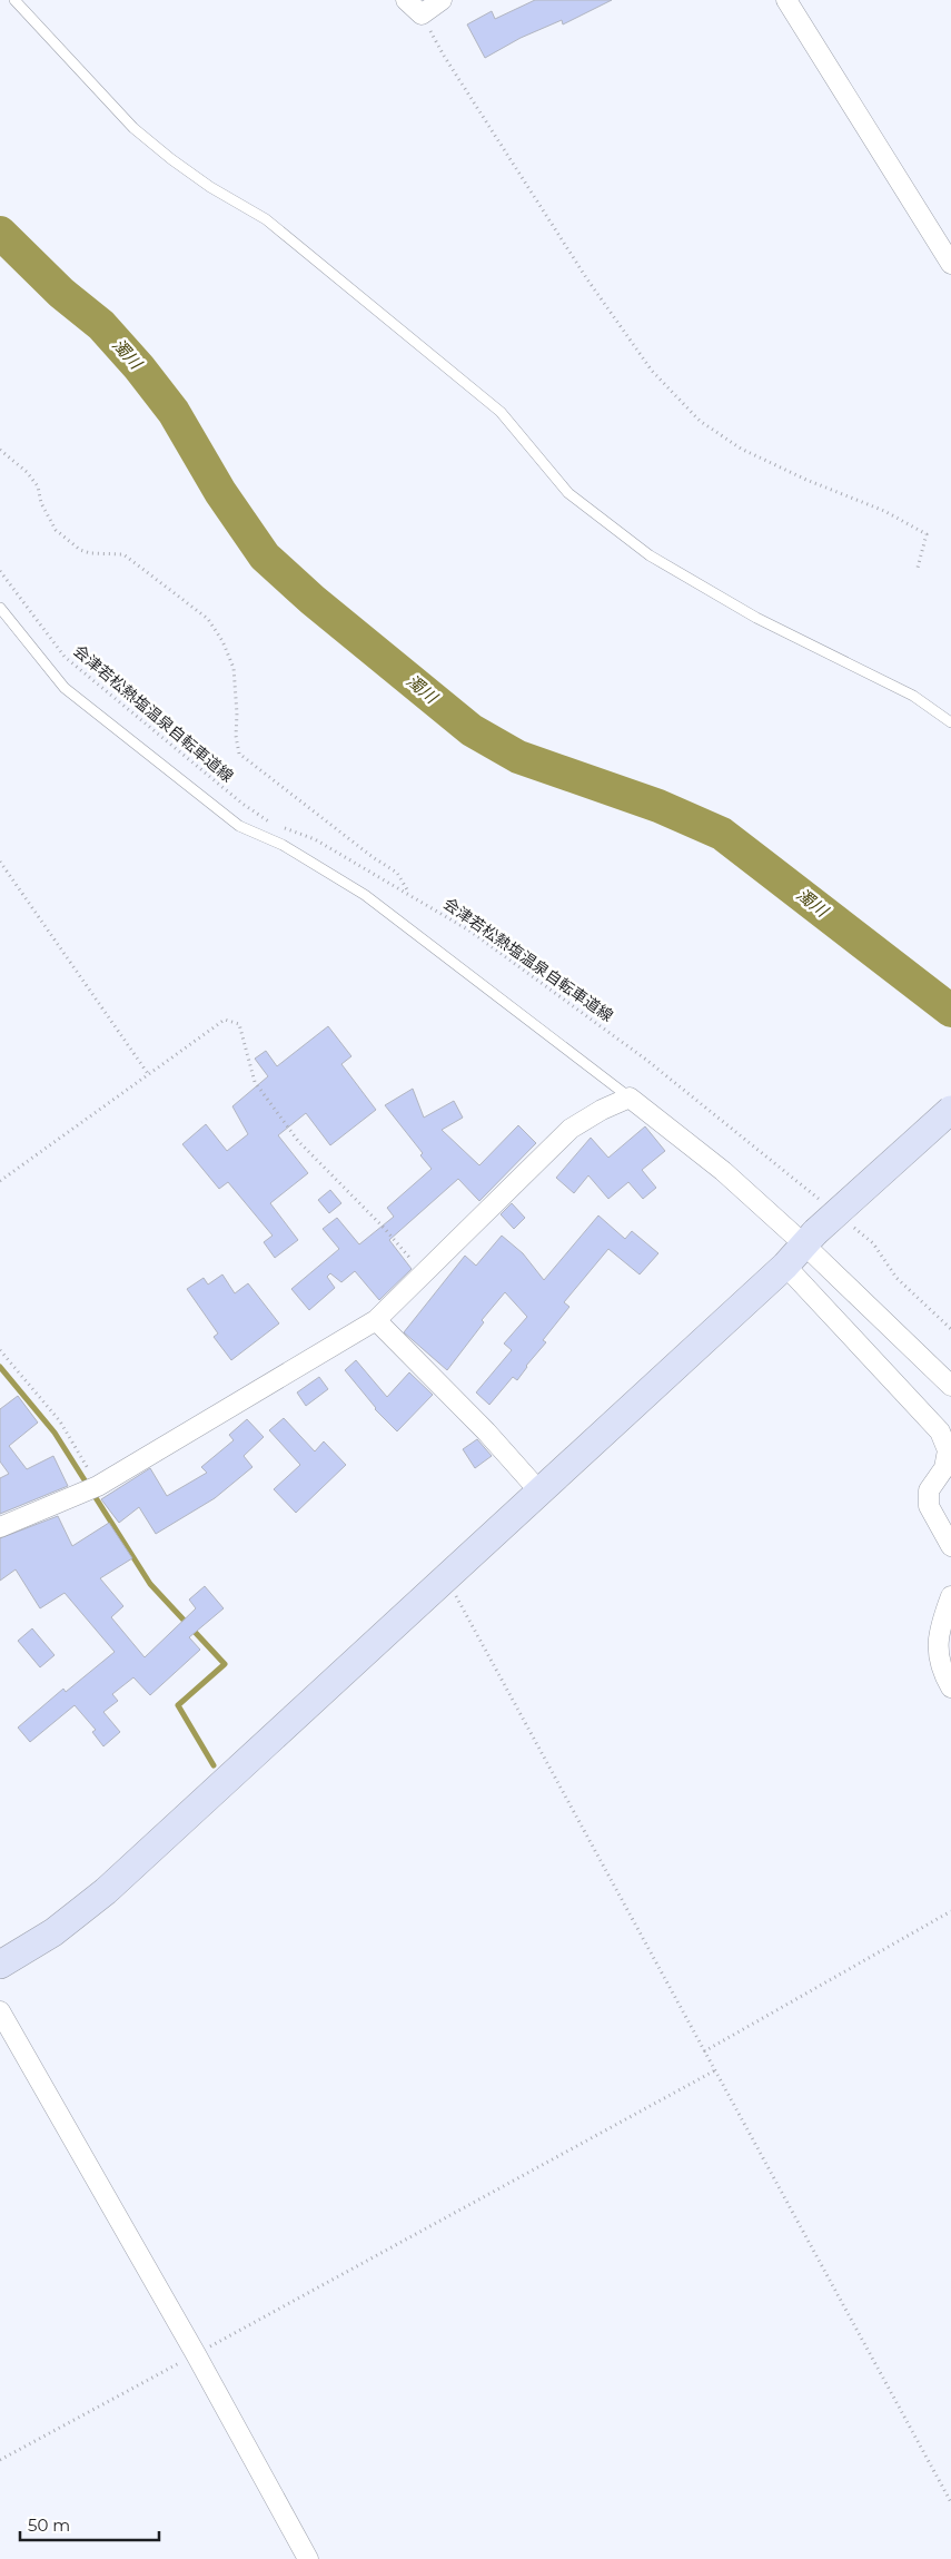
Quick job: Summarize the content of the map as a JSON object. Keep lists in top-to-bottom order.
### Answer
{
  "streets": {
    "path": ["会津若松熱塩温泉自転車道線"]
  },
  "water": ["濁川"],
  "scale_bar": "50 m"
}
